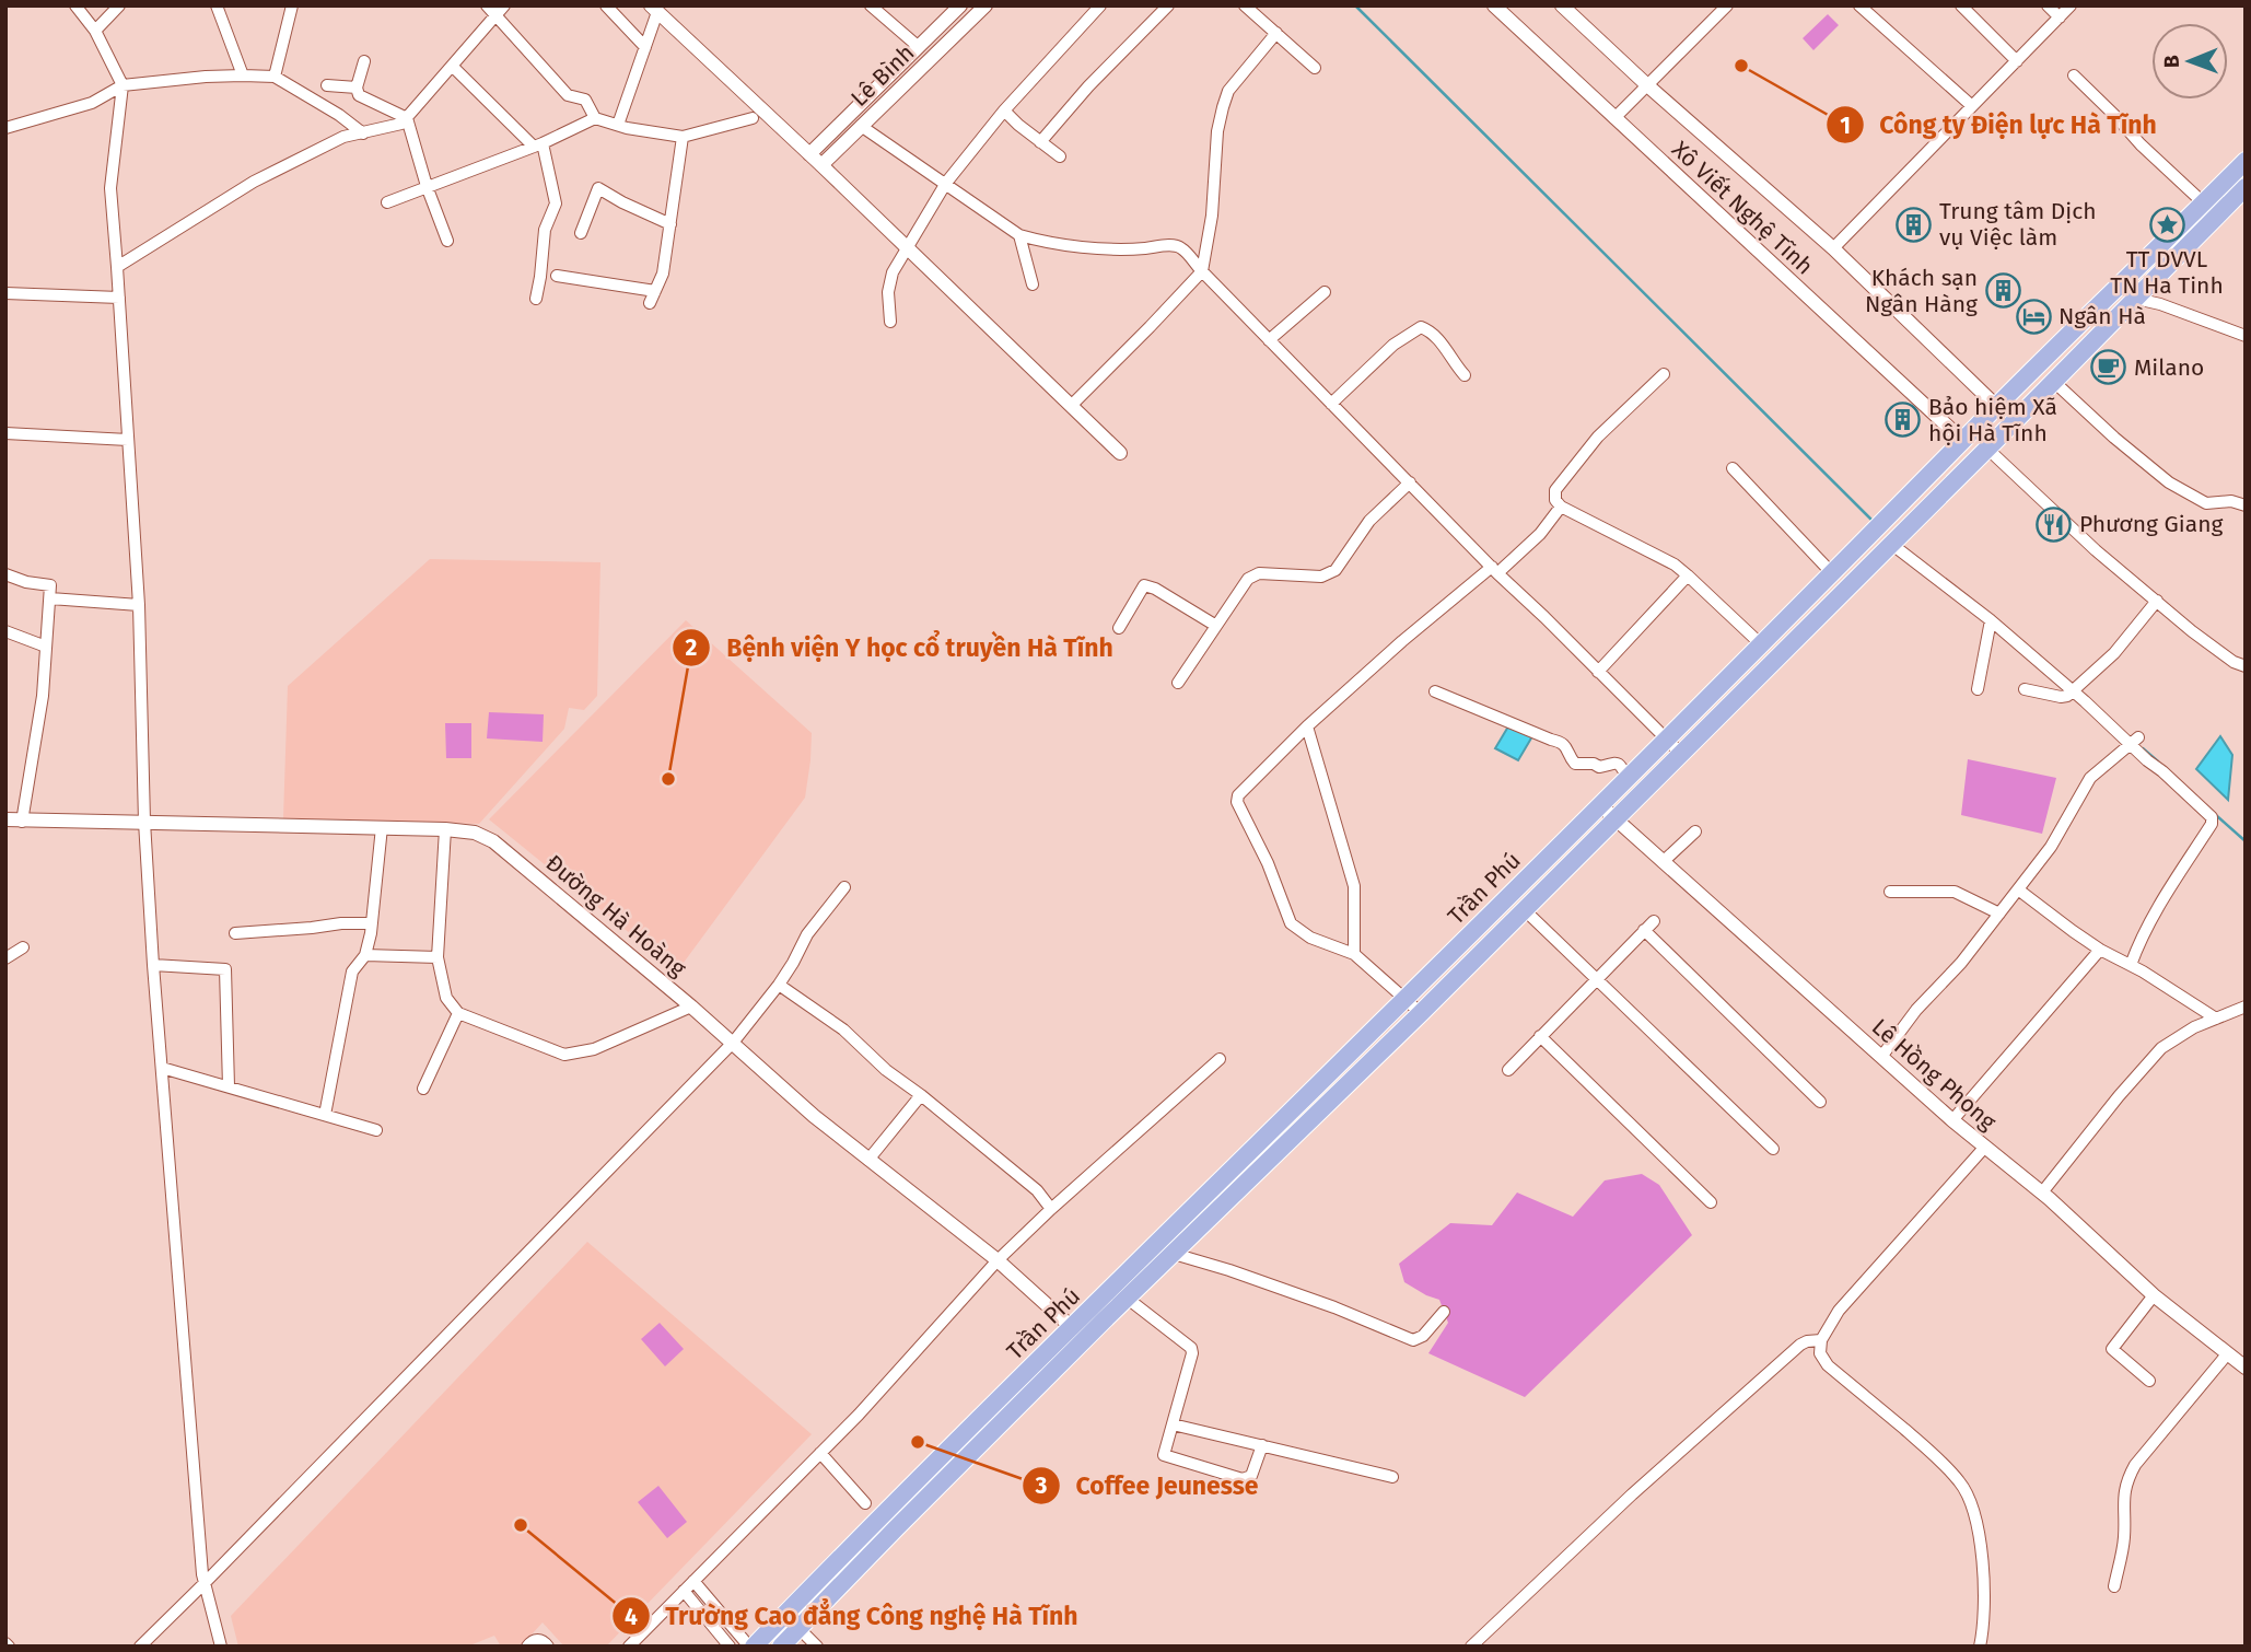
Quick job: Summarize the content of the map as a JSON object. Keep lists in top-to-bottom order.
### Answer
{
  "streets": {
    "main road": ["Trần Phú"],
    "street": [
      "Lê Bình",
      "Xô Viết Nghệ Tĩnh",
      "Đường Hà Hoàng",
      "Lê Hồng Phong"
    ]
  },
  "crossings": [
    ["Xô Viết Nghệ Tĩnh", "Trần Phú"],
    ["Trần Phú", "Đường Hà Hoàng"],
    ["Trần Phú", "Lê Hồng Phong"]
  ],
  "places": {
    "other": [
      "Công ty Điện lực Hà Tĩnh",
      "Bệnh viện Y học cổ truyền Hà Tĩnh",
      "Coffee Jeunesse",
      "Trường Cao đẳng Công nghệ Hà Tĩnh"
    ],
    "building": ["Trung tâm Dịch vụ Việc làm", "Khách sạn Ngân Hàng", "Bảo hiệm Xã hội Hà Tĩnh"],
    "place": ["TT DVVL TN Ha Tinh"],
    "hotel": ["Ngân Hà"],
    "cafe": ["Milano"],
    "restaurant": ["Phương Giang"]
  },
  "north": "left"
}
